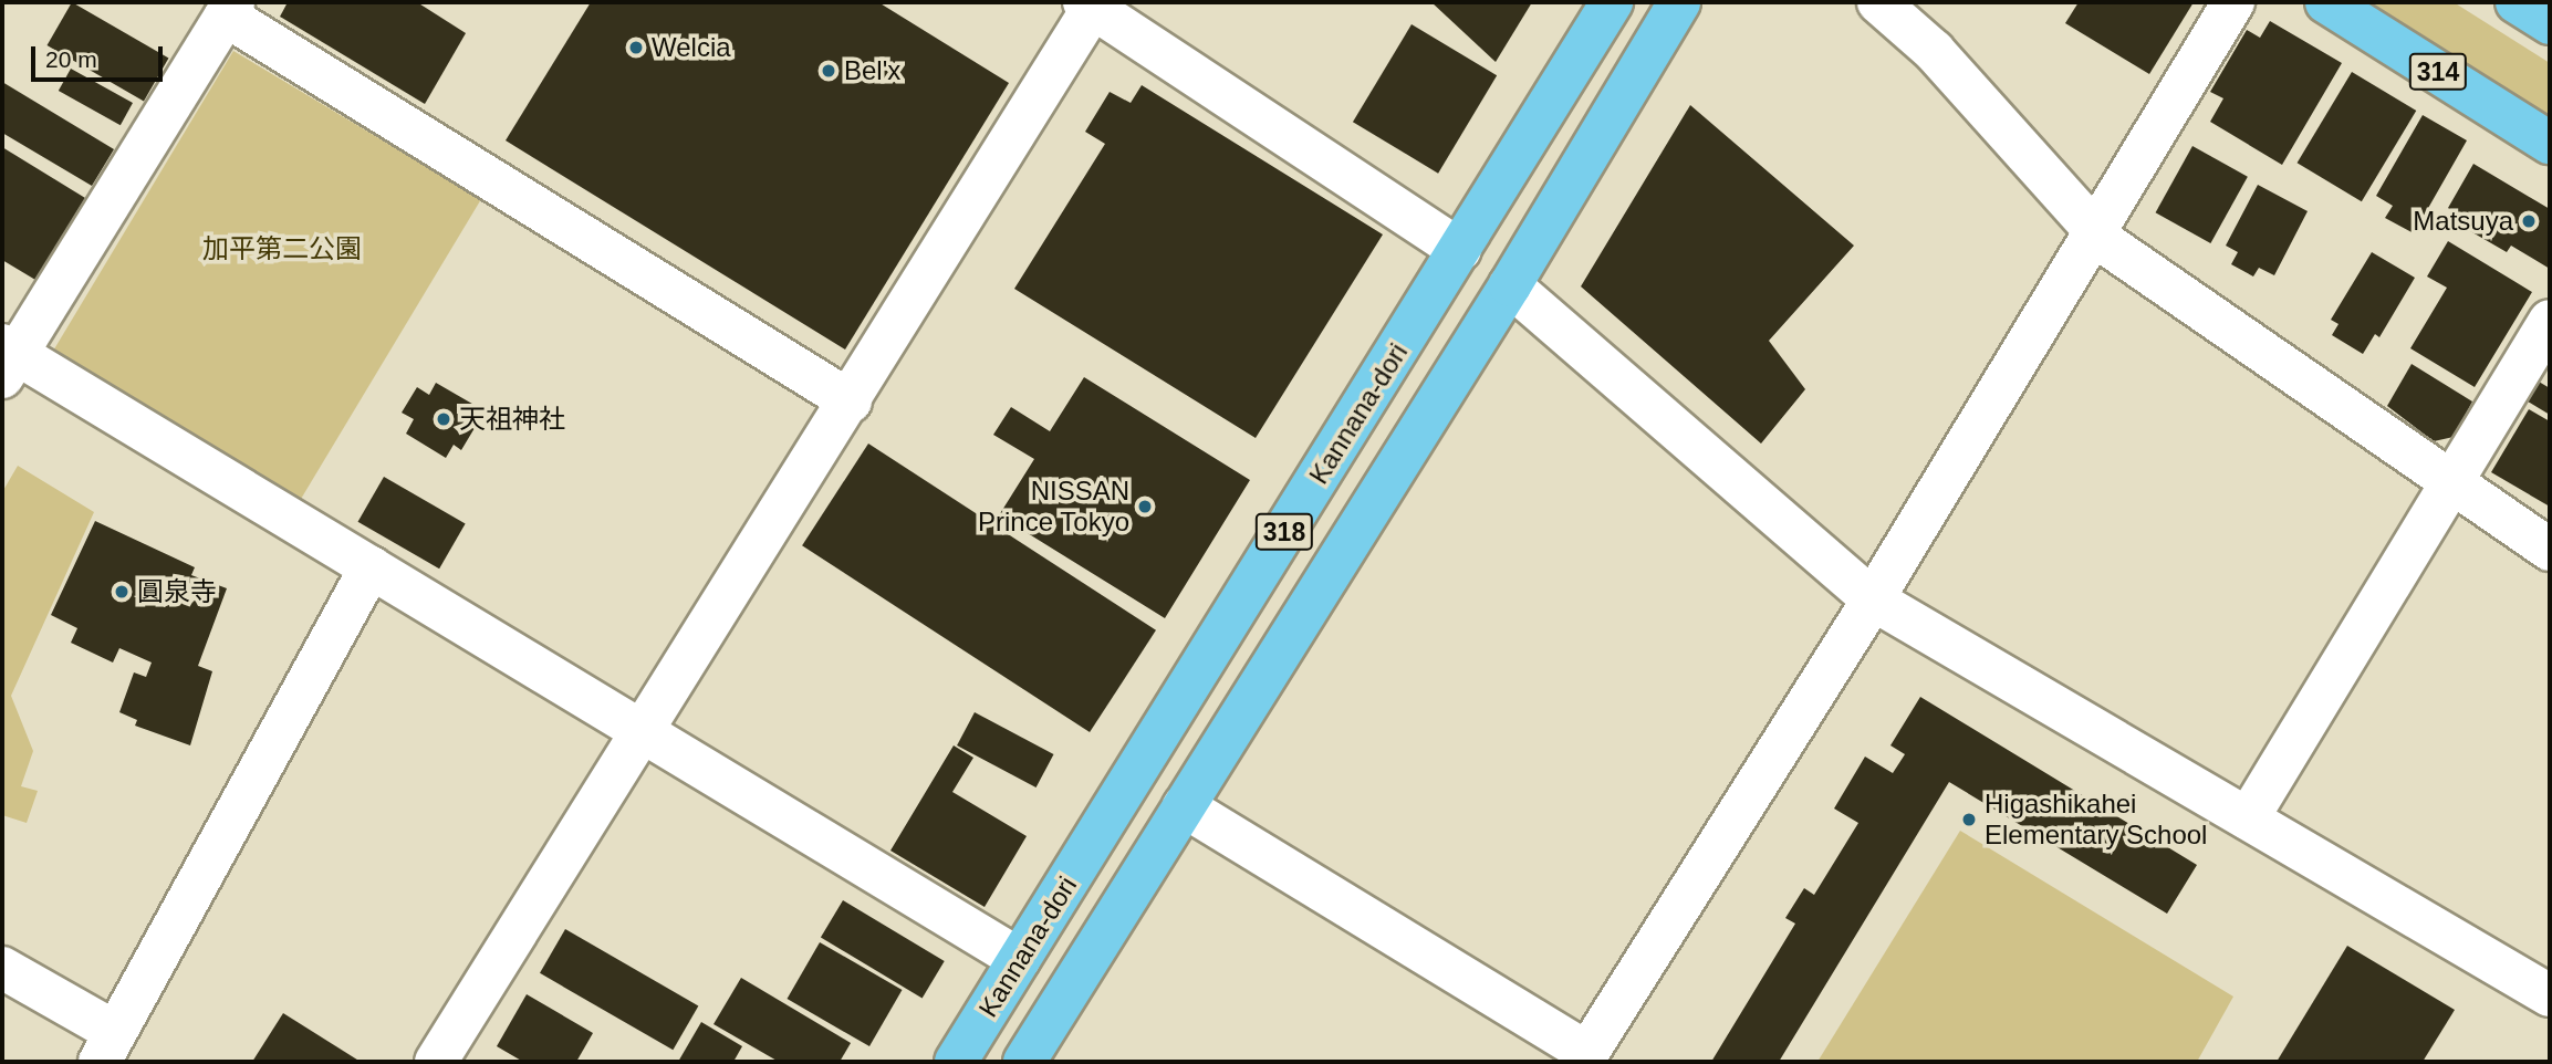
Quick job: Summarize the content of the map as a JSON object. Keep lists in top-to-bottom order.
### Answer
{
  "streets": {
    "main road": ["314", "Kannana-dori", "318"]
  },
  "parks": ["加平第二公園"],
  "places": [
    "Welcia",
    "Bel'x",
    "Matsuya",
    "天祖神社",
    "NISSAN Prince Tokyo",
    "圓泉寺",
    "Higashikahei Elementary School"
  ],
  "scale_bar": "20 m"
}
